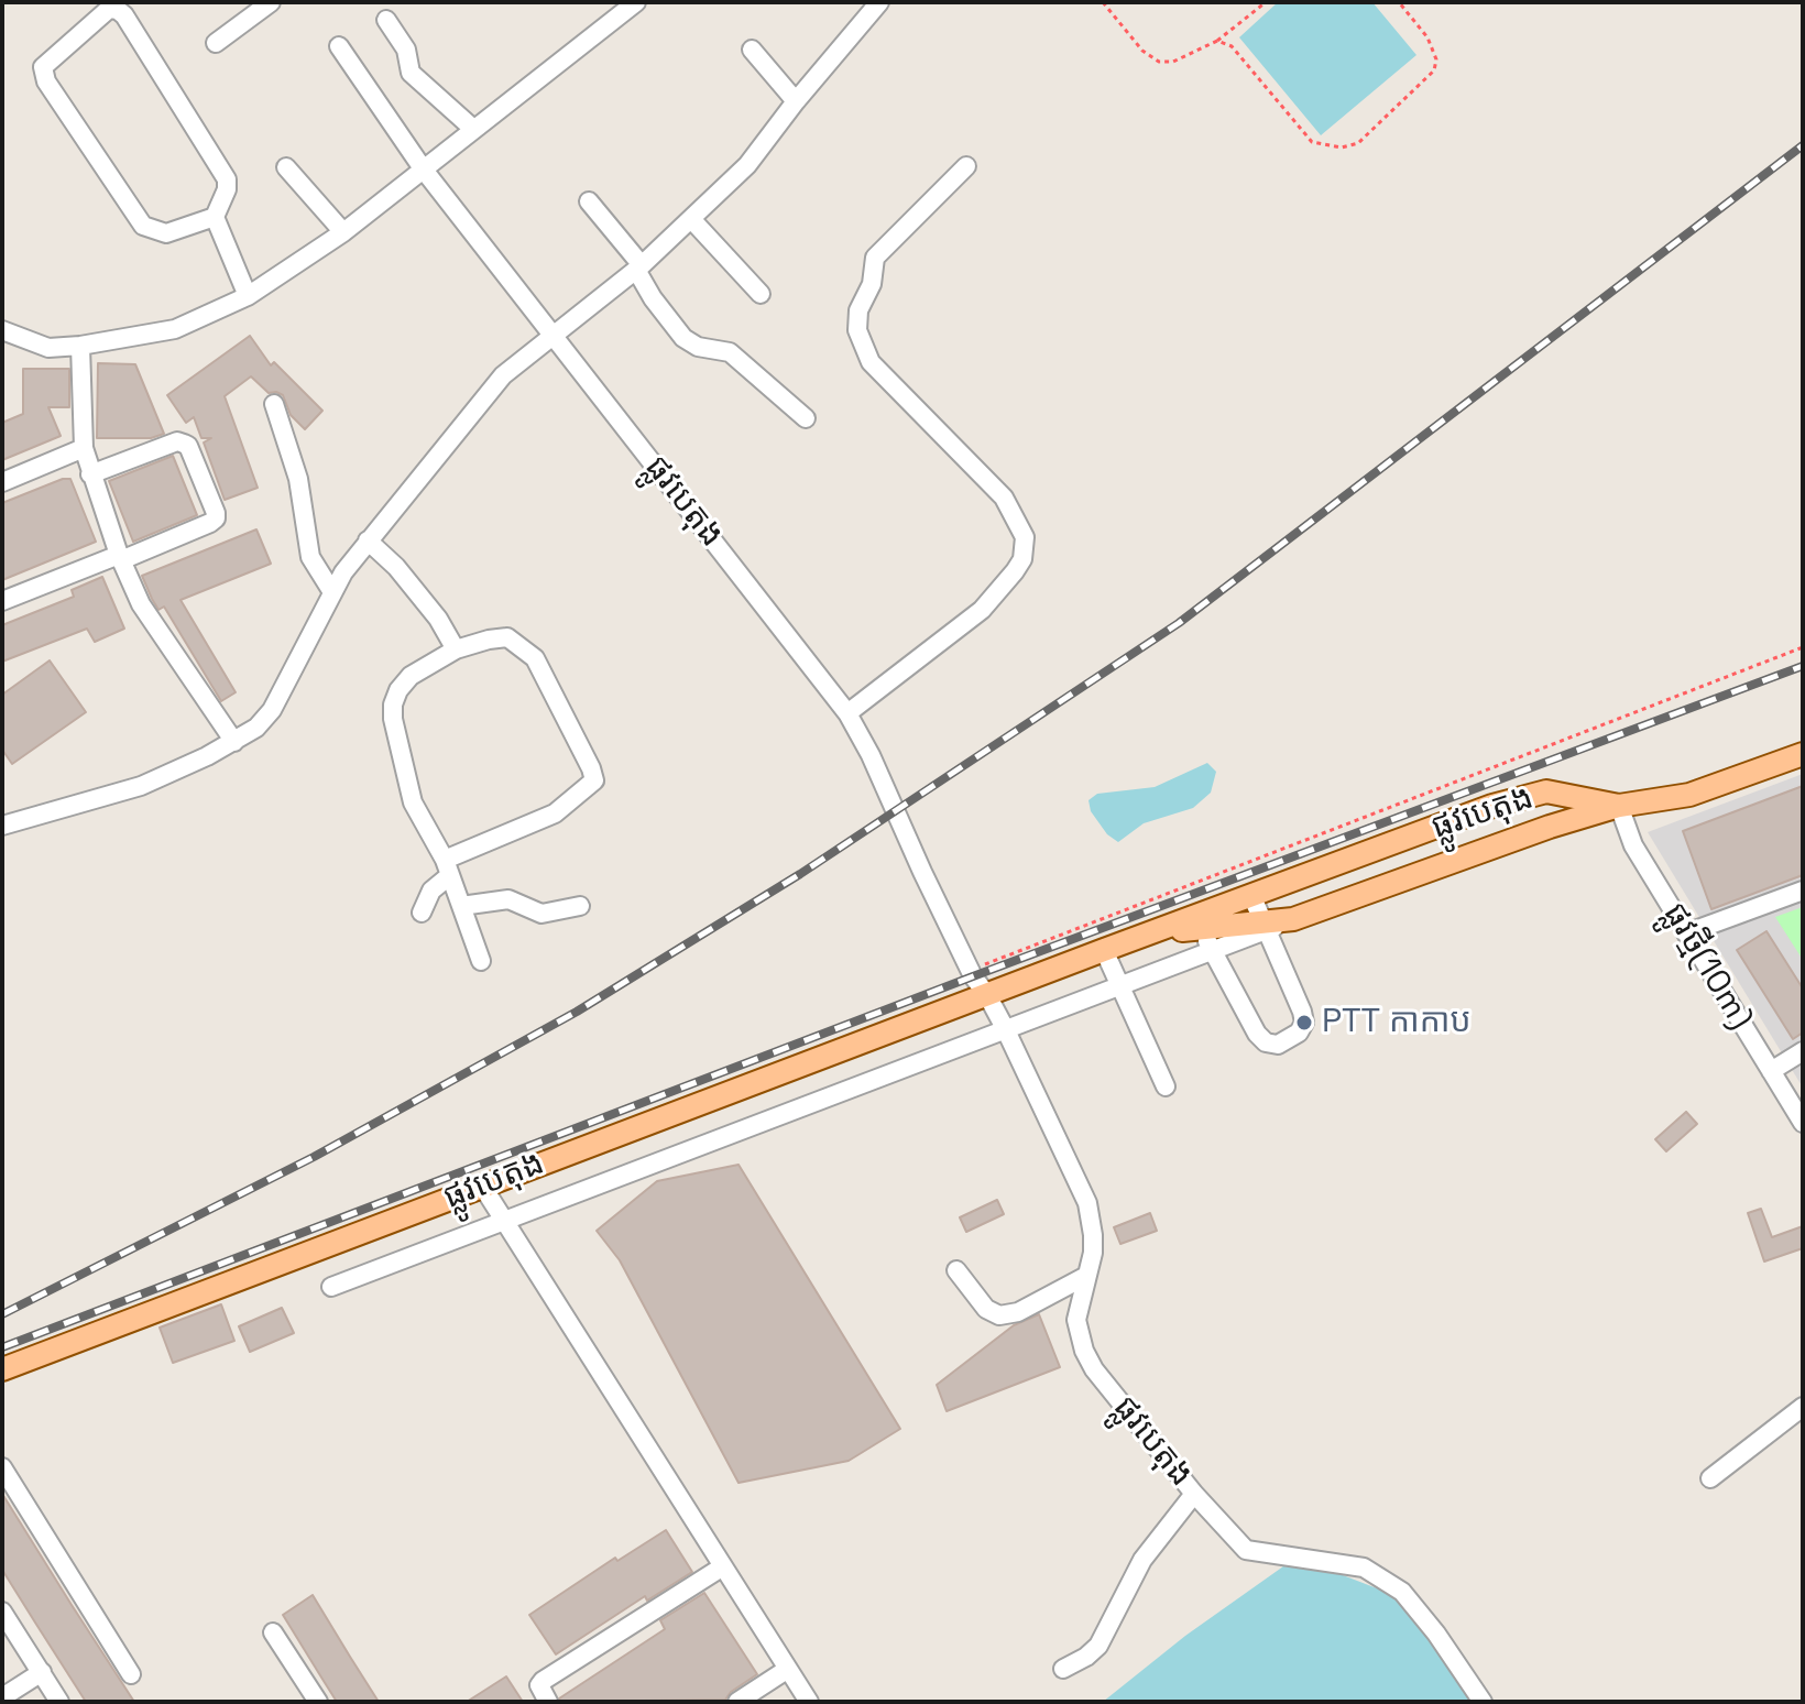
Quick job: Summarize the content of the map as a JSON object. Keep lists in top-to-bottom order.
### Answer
{
  "streets": {
    "main road": ["ផ្លូវបេតុង"],
    "street": ["ផ្លូវថ្មី(10m)"]
  },
  "crossings": [
    ["ផ្លូវបេតុង", "ផ្លូវថ្មី(10m)"]
  ],
  "places": ["PTT កាកាប"]
}
